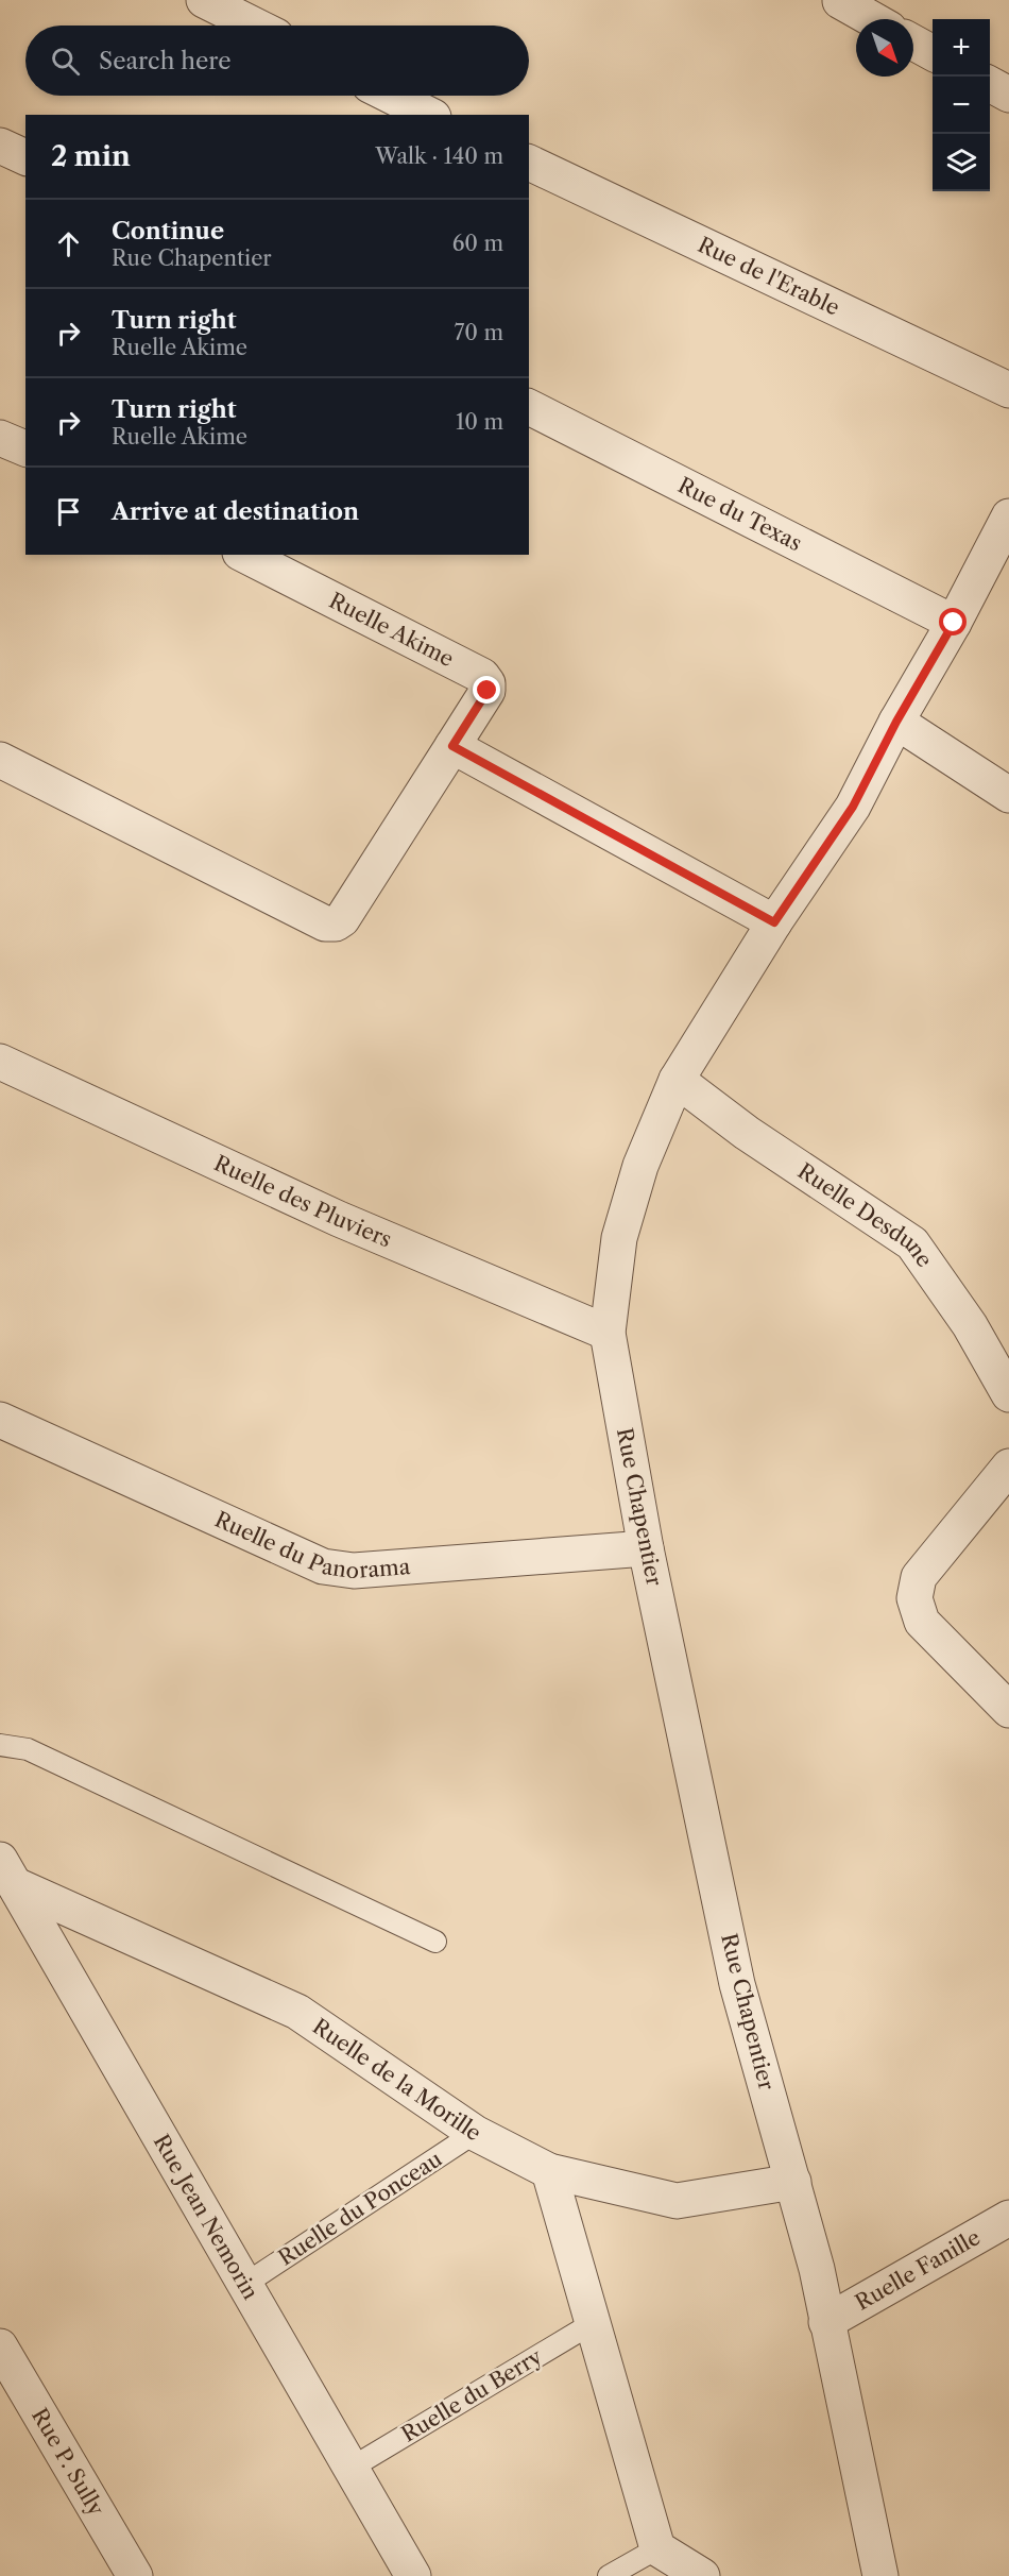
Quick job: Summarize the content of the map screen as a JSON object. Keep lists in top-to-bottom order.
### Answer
{
  "streets": {
    "street": [
      "Rue de l'Erable",
      "Rue du Texas",
      "Ruelle Akime",
      "Ruelle des Pluviers",
      "Ruelle Desdune",
      "Rue Chapentier",
      "Ruelle du Panorama",
      "Ruelle de la Morille",
      "Rue Jean Nemorin",
      "Ruelle Fanille",
      "Rue P. Sully"
    ],
    "lane": ["Ruelle du Ponceau", "Ruelle du Berry"]
  },
  "crossings": [
    ["Rue du Texas", "Rue Chapentier"],
    ["Ruelle des Pluviers", "Rue Chapentier"],
    ["Ruelle Desdune", "Rue Chapentier"],
    ["Rue Chapentier", "Ruelle du Panorama"],
    ["Rue Chapentier", "Ruelle de la Morille"],
    ["Rue Chapentier", "Ruelle Fanille"],
    ["Ruelle de la Morille", "Ruelle du Ponceau"],
    ["Ruelle de la Morille", "Rue Jean Nemorin"],
    ["Ruelle du Ponceau", "Rue Jean Nemorin"],
    ["Rue Jean Nemorin", "Ruelle du Berry"]
  ],
  "north": "bottom right",
  "page": {
    "map_buttons": ["+", "−"],
    "search": "Search here",
    "heading": ["2 min", "Walk · 140 m"],
    "list": [
      ["Continue", "Rue Chapentier", "60 m"],
      ["Turn right", "Ruelle Akime", "70 m"],
      ["Turn right", "Ruelle Akime", "10 m"],
      "Arrive at destination"
    ]
  }
}
